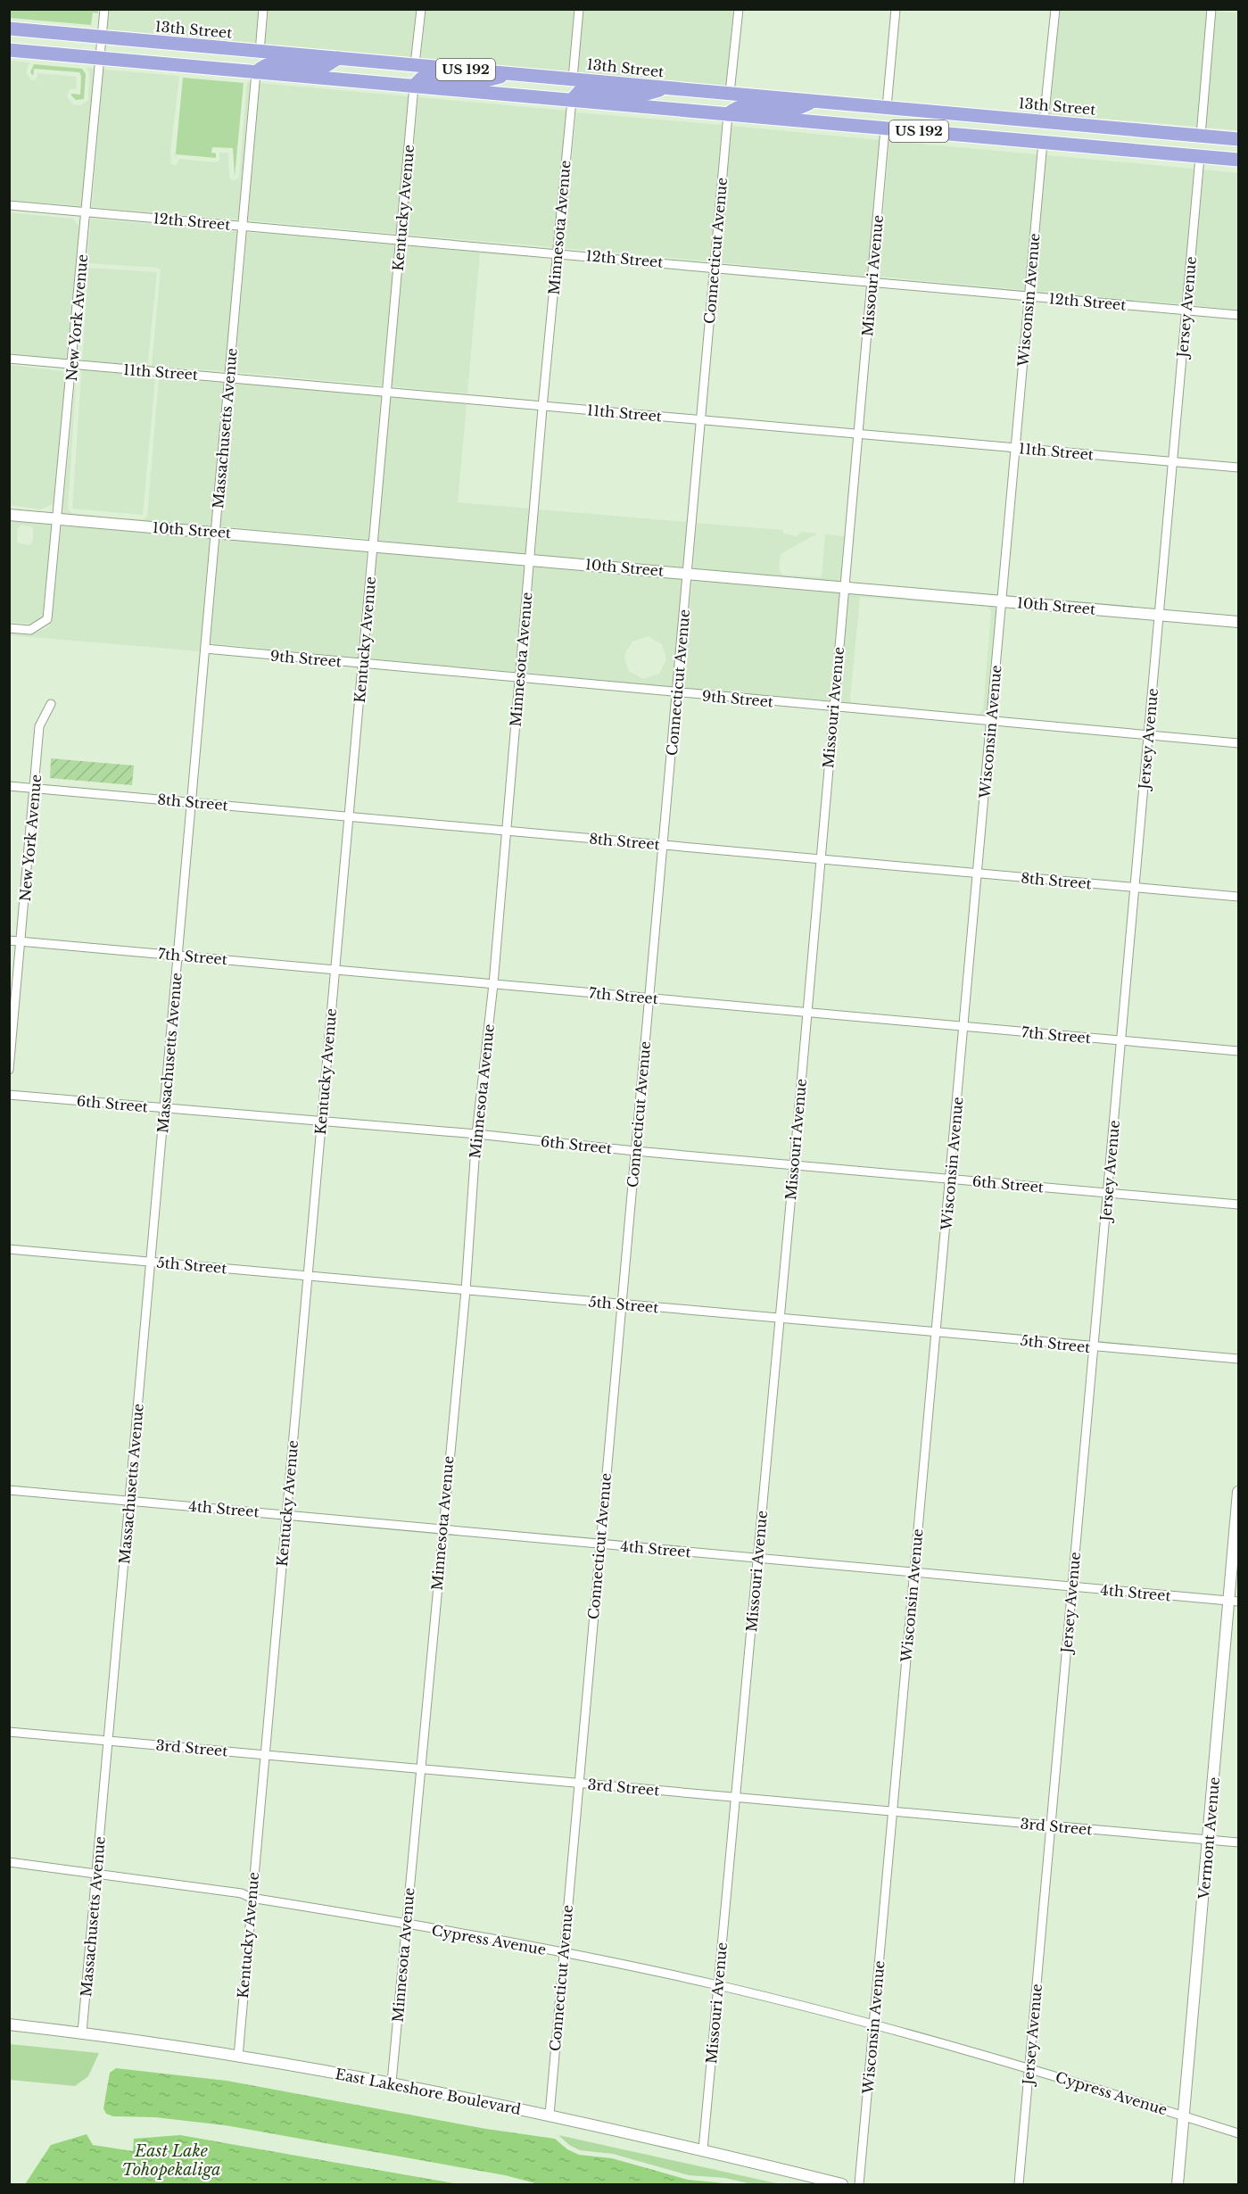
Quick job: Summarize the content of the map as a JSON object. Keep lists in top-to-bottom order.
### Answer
{
  "streets": {
    "highway": ["13th Street", "US 192"],
    "street": [
      "Kentucky Avenue",
      "12th Street",
      "Minnesota Avenue",
      "Connecticut Avenue",
      "Missouri Avenue",
      "Wisconsin Avenue",
      "Jersey Avenue",
      "New York Avenue",
      "11th Street",
      "Massachusetts Avenue",
      "10th Street",
      "9th Street",
      "8th Street",
      "7th Street",
      "6th Street",
      "5th Street",
      "4th Street",
      "3rd Street",
      "Vermont Avenue",
      "Cypress Avenue",
      "East Lakeshore Boulevard"
    ]
  },
  "crossings": [
    ["13th Street", "New York Avenue"],
    ["US 192", "Kentucky Avenue"],
    ["US 192", "Minnesota Avenue"],
    ["US 192", "Connecticut Avenue"],
    ["US 192", "Missouri Avenue"],
    ["US 192", "Wisconsin Avenue"],
    ["US 192", "Jersey Avenue"],
    ["US 192", "New York Avenue"],
    ["US 192", "Massachusetts Avenue"],
    ["Kentucky Avenue", "12th Street"],
    ["Kentucky Avenue", "11th Street"],
    ["Kentucky Avenue", "10th Street"],
    ["Kentucky Avenue", "9th Street"],
    ["Kentucky Avenue", "8th Street"],
    ["Kentucky Avenue", "7th Street"],
    ["Kentucky Avenue", "6th Street"],
    ["Kentucky Avenue", "5th Street"],
    ["Kentucky Avenue", "4th Street"],
    ["Kentucky Avenue", "3rd Street"],
    ["Kentucky Avenue", "Cypress Avenue"],
    ["Kentucky Avenue", "East Lakeshore Boulevard"],
    ["12th Street", "Minnesota Avenue"],
    ["12th Street", "Connecticut Avenue"],
    ["12th Street", "Missouri Avenue"],
    ["12th Street", "Wisconsin Avenue"],
    ["12th Street", "Jersey Avenue"],
    ["12th Street", "New York Avenue"],
    ["12th Street", "Massachusetts Avenue"],
    ["Minnesota Avenue", "11th Street"],
    ["Minnesota Avenue", "10th Street"],
    ["Minnesota Avenue", "9th Street"],
    ["Minnesota Avenue", "8th Street"],
    ["Minnesota Avenue", "7th Street"],
    ["Minnesota Avenue", "6th Street"],
    ["Minnesota Avenue", "5th Street"],
    ["Minnesota Avenue", "4th Street"],
    ["Minnesota Avenue", "3rd Street"],
    ["Minnesota Avenue", "Cypress Avenue"],
    ["Minnesota Avenue", "East Lakeshore Boulevard"],
    ["Connecticut Avenue", "11th Street"],
    ["Connecticut Avenue", "10th Street"],
    ["Connecticut Avenue", "9th Street"],
    ["Connecticut Avenue", "8th Street"],
    ["Connecticut Avenue", "7th Street"],
    ["Connecticut Avenue", "6th Street"],
    ["Connecticut Avenue", "5th Street"],
    ["Connecticut Avenue", "4th Street"],
    ["Connecticut Avenue", "3rd Street"],
    ["Connecticut Avenue", "Cypress Avenue"],
    ["Connecticut Avenue", "East Lakeshore Boulevard"],
    ["Missouri Avenue", "11th Street"],
    ["Missouri Avenue", "10th Street"],
    ["Missouri Avenue", "9th Street"],
    ["Missouri Avenue", "8th Street"],
    ["Missouri Avenue", "7th Street"],
    ["Missouri Avenue", "6th Street"],
    ["Missouri Avenue", "5th Street"],
    ["Missouri Avenue", "4th Street"],
    ["Missouri Avenue", "3rd Street"],
    ["Missouri Avenue", "Cypress Avenue"],
    ["Missouri Avenue", "East Lakeshore Boulevard"],
    ["Wisconsin Avenue", "11th Street"],
    ["Wisconsin Avenue", "10th Street"],
    ["Wisconsin Avenue", "9th Street"],
    ["Wisconsin Avenue", "8th Street"],
    ["Wisconsin Avenue", "7th Street"],
    ["Wisconsin Avenue", "6th Street"],
    ["Wisconsin Avenue", "5th Street"],
    ["Wisconsin Avenue", "4th Street"],
    ["Wisconsin Avenue", "3rd Street"],
    ["Wisconsin Avenue", "Cypress Avenue"],
    ["Jersey Avenue", "11th Street"],
    ["Jersey Avenue", "10th Street"],
    ["Jersey Avenue", "9th Street"],
    ["Jersey Avenue", "8th Street"],
    ["Jersey Avenue", "7th Street"],
    ["Jersey Avenue", "6th Street"],
    ["Jersey Avenue", "5th Street"],
    ["Jersey Avenue", "4th Street"],
    ["Jersey Avenue", "3rd Street"],
    ["Jersey Avenue", "Cypress Avenue"],
    ["New York Avenue", "11th Street"],
    ["New York Avenue", "10th Street"],
    ["New York Avenue", "8th Street"],
    ["New York Avenue", "7th Street"],
    ["11th Street", "Massachusetts Avenue"],
    ["Massachusetts Avenue", "10th Street"],
    ["Massachusetts Avenue", "9th Street"],
    ["Massachusetts Avenue", "8th Street"],
    ["Massachusetts Avenue", "7th Street"],
    ["Massachusetts Avenue", "6th Street"],
    ["Massachusetts Avenue", "5th Street"],
    ["Massachusetts Avenue", "4th Street"],
    ["Massachusetts Avenue", "3rd Street"],
    ["Massachusetts Avenue", "Cypress Avenue"],
    ["Massachusetts Avenue", "East Lakeshore Boulevard"],
    ["4th Street", "Vermont Avenue"],
    ["3rd Street", "Vermont Avenue"],
    ["Vermont Avenue", "Cypress Avenue"]
  ],
  "water": ["East Lake Tohopekaliga"]
}
